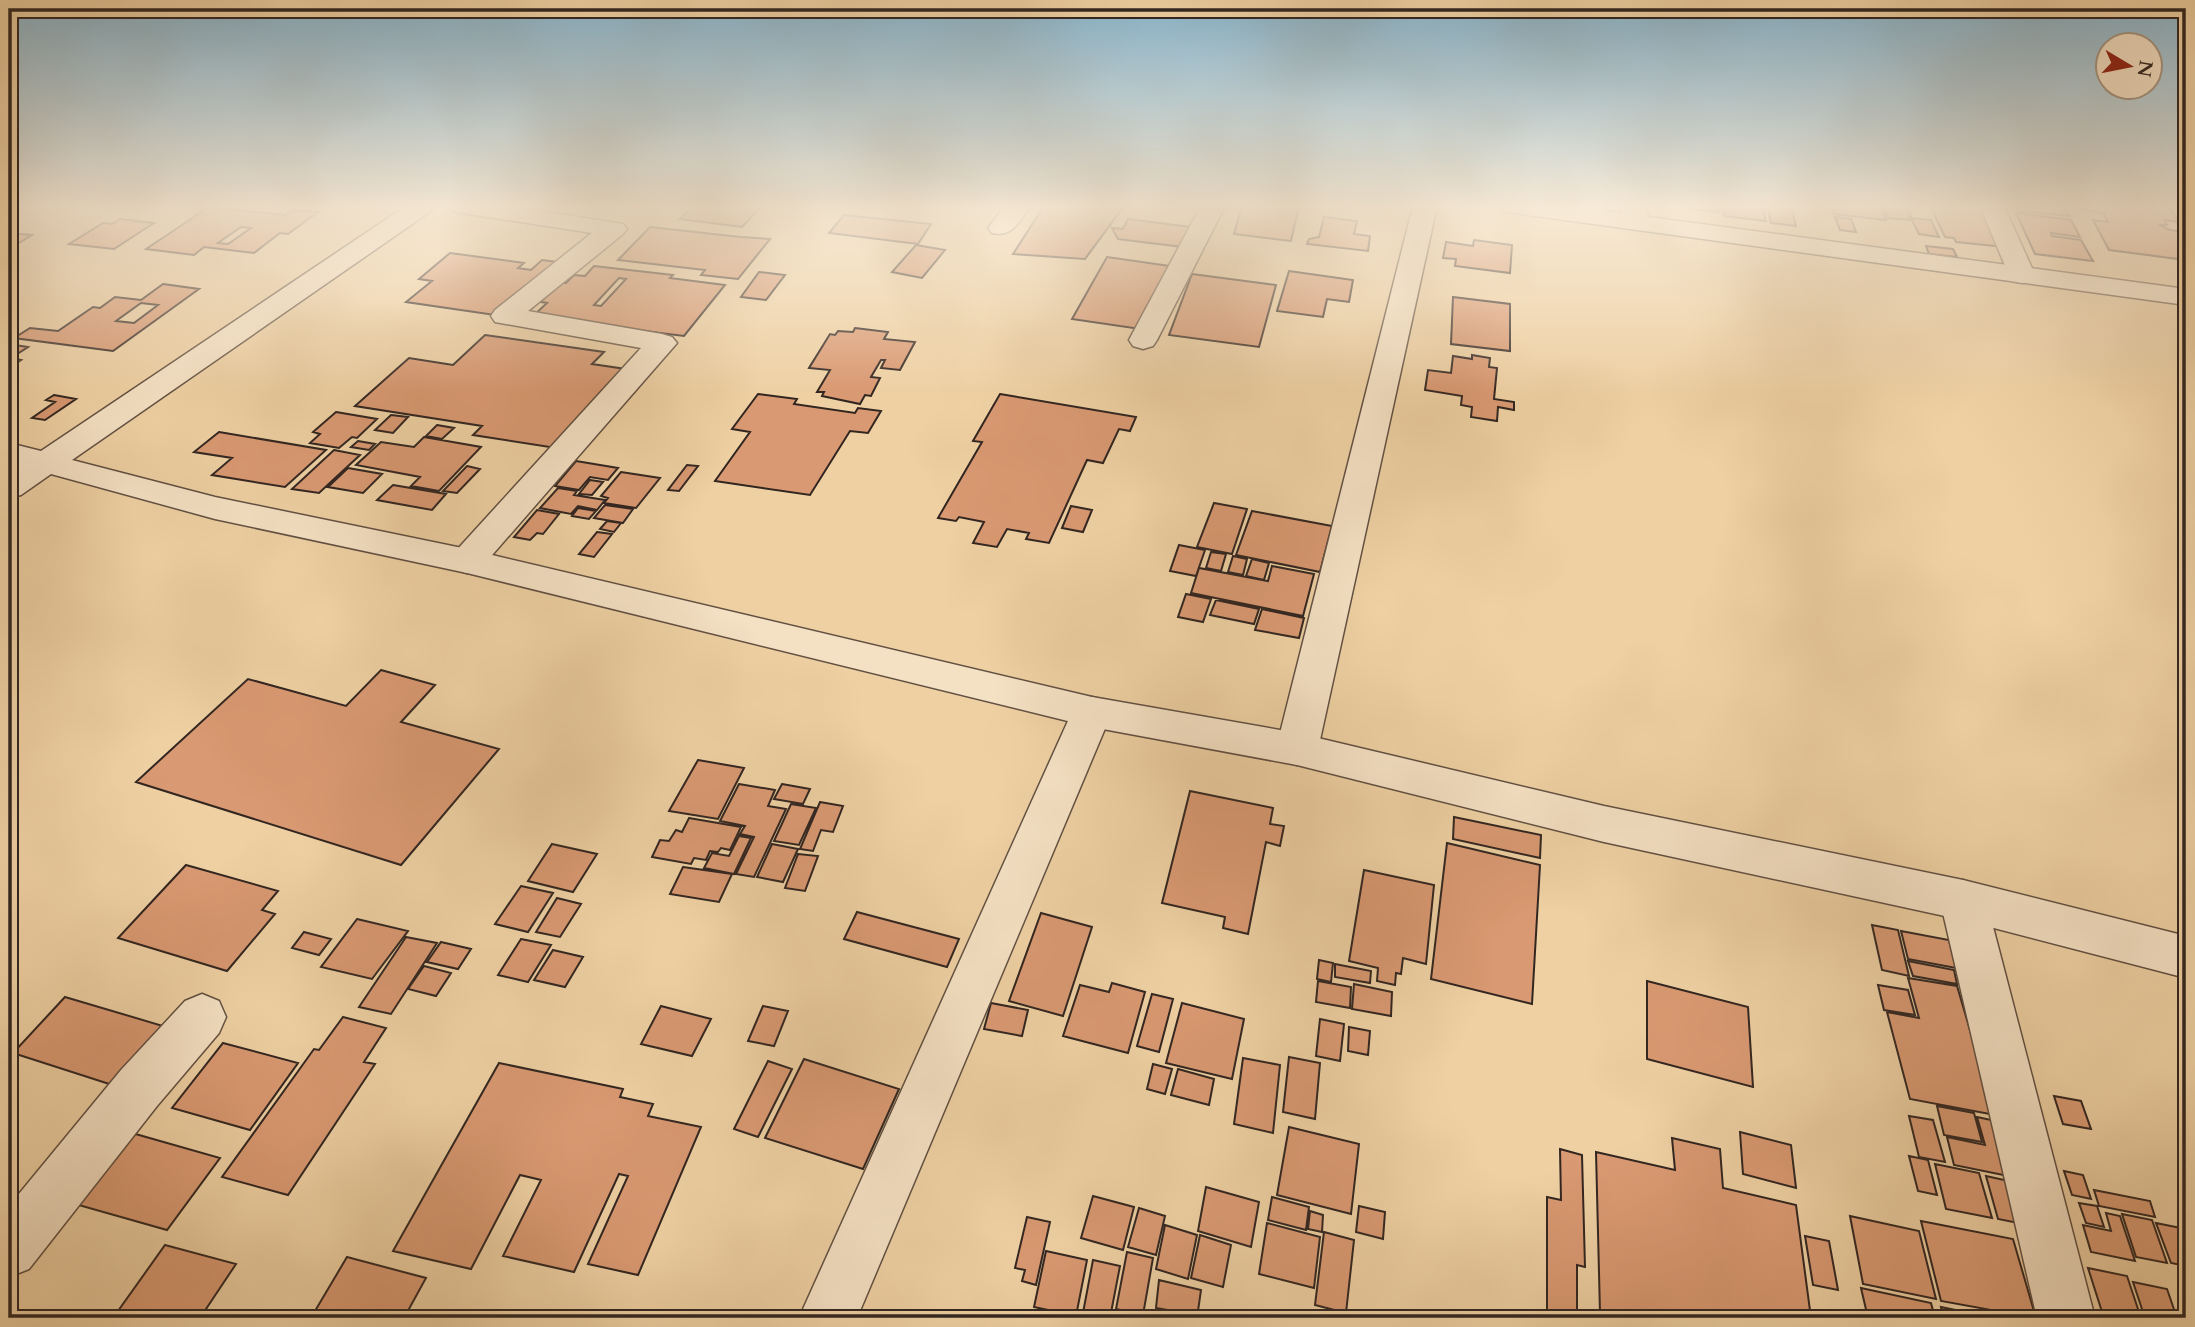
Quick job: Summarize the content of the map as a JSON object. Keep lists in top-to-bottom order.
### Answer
{
  "north": "right"
}
